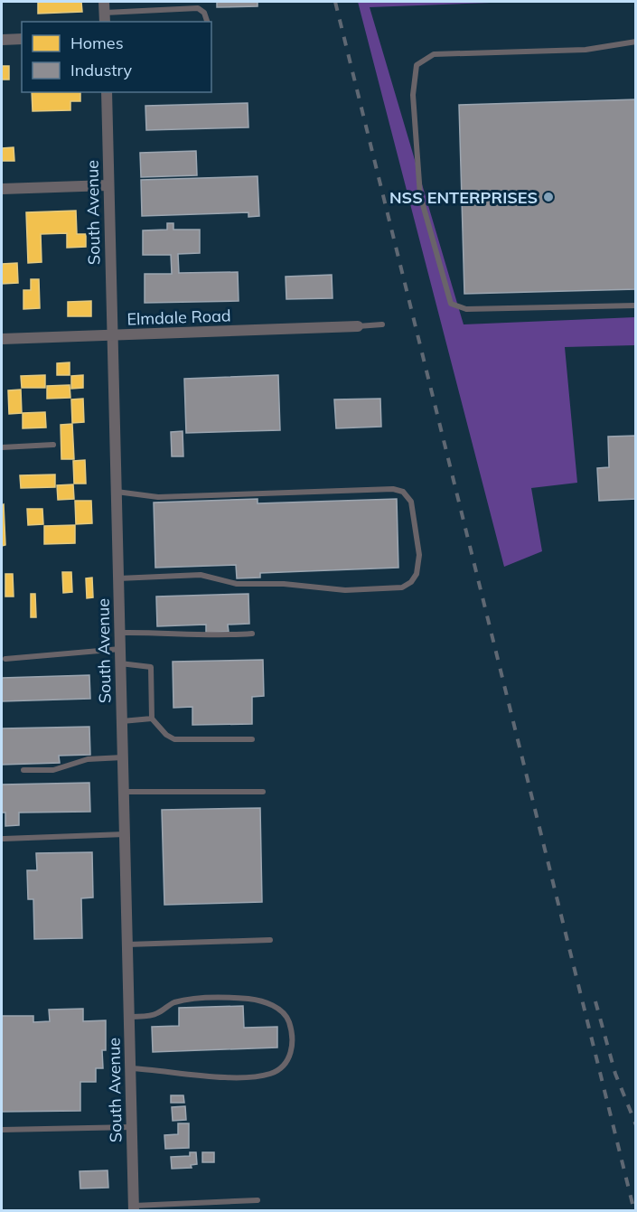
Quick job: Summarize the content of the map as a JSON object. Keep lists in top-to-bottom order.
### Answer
{
  "streets": {
    "street": ["South Avenue", "Elmdale Road"]
  },
  "crossings": [
    ["South Avenue", "Elmdale Road"]
  ],
  "places": ["NSS ENTERPRISES"],
  "legend": ["Homes", "Industry"]
}
